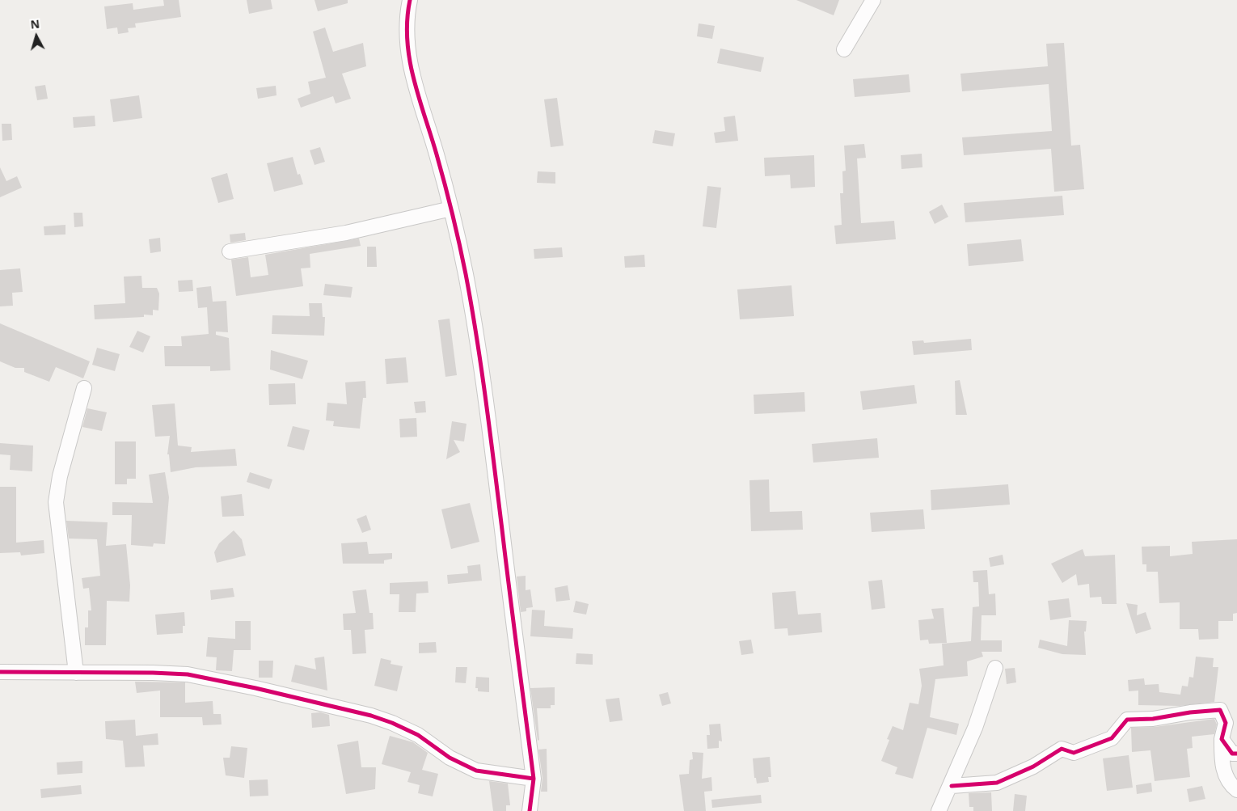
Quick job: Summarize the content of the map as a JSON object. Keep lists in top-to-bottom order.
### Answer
{
  "north": "top"
}
